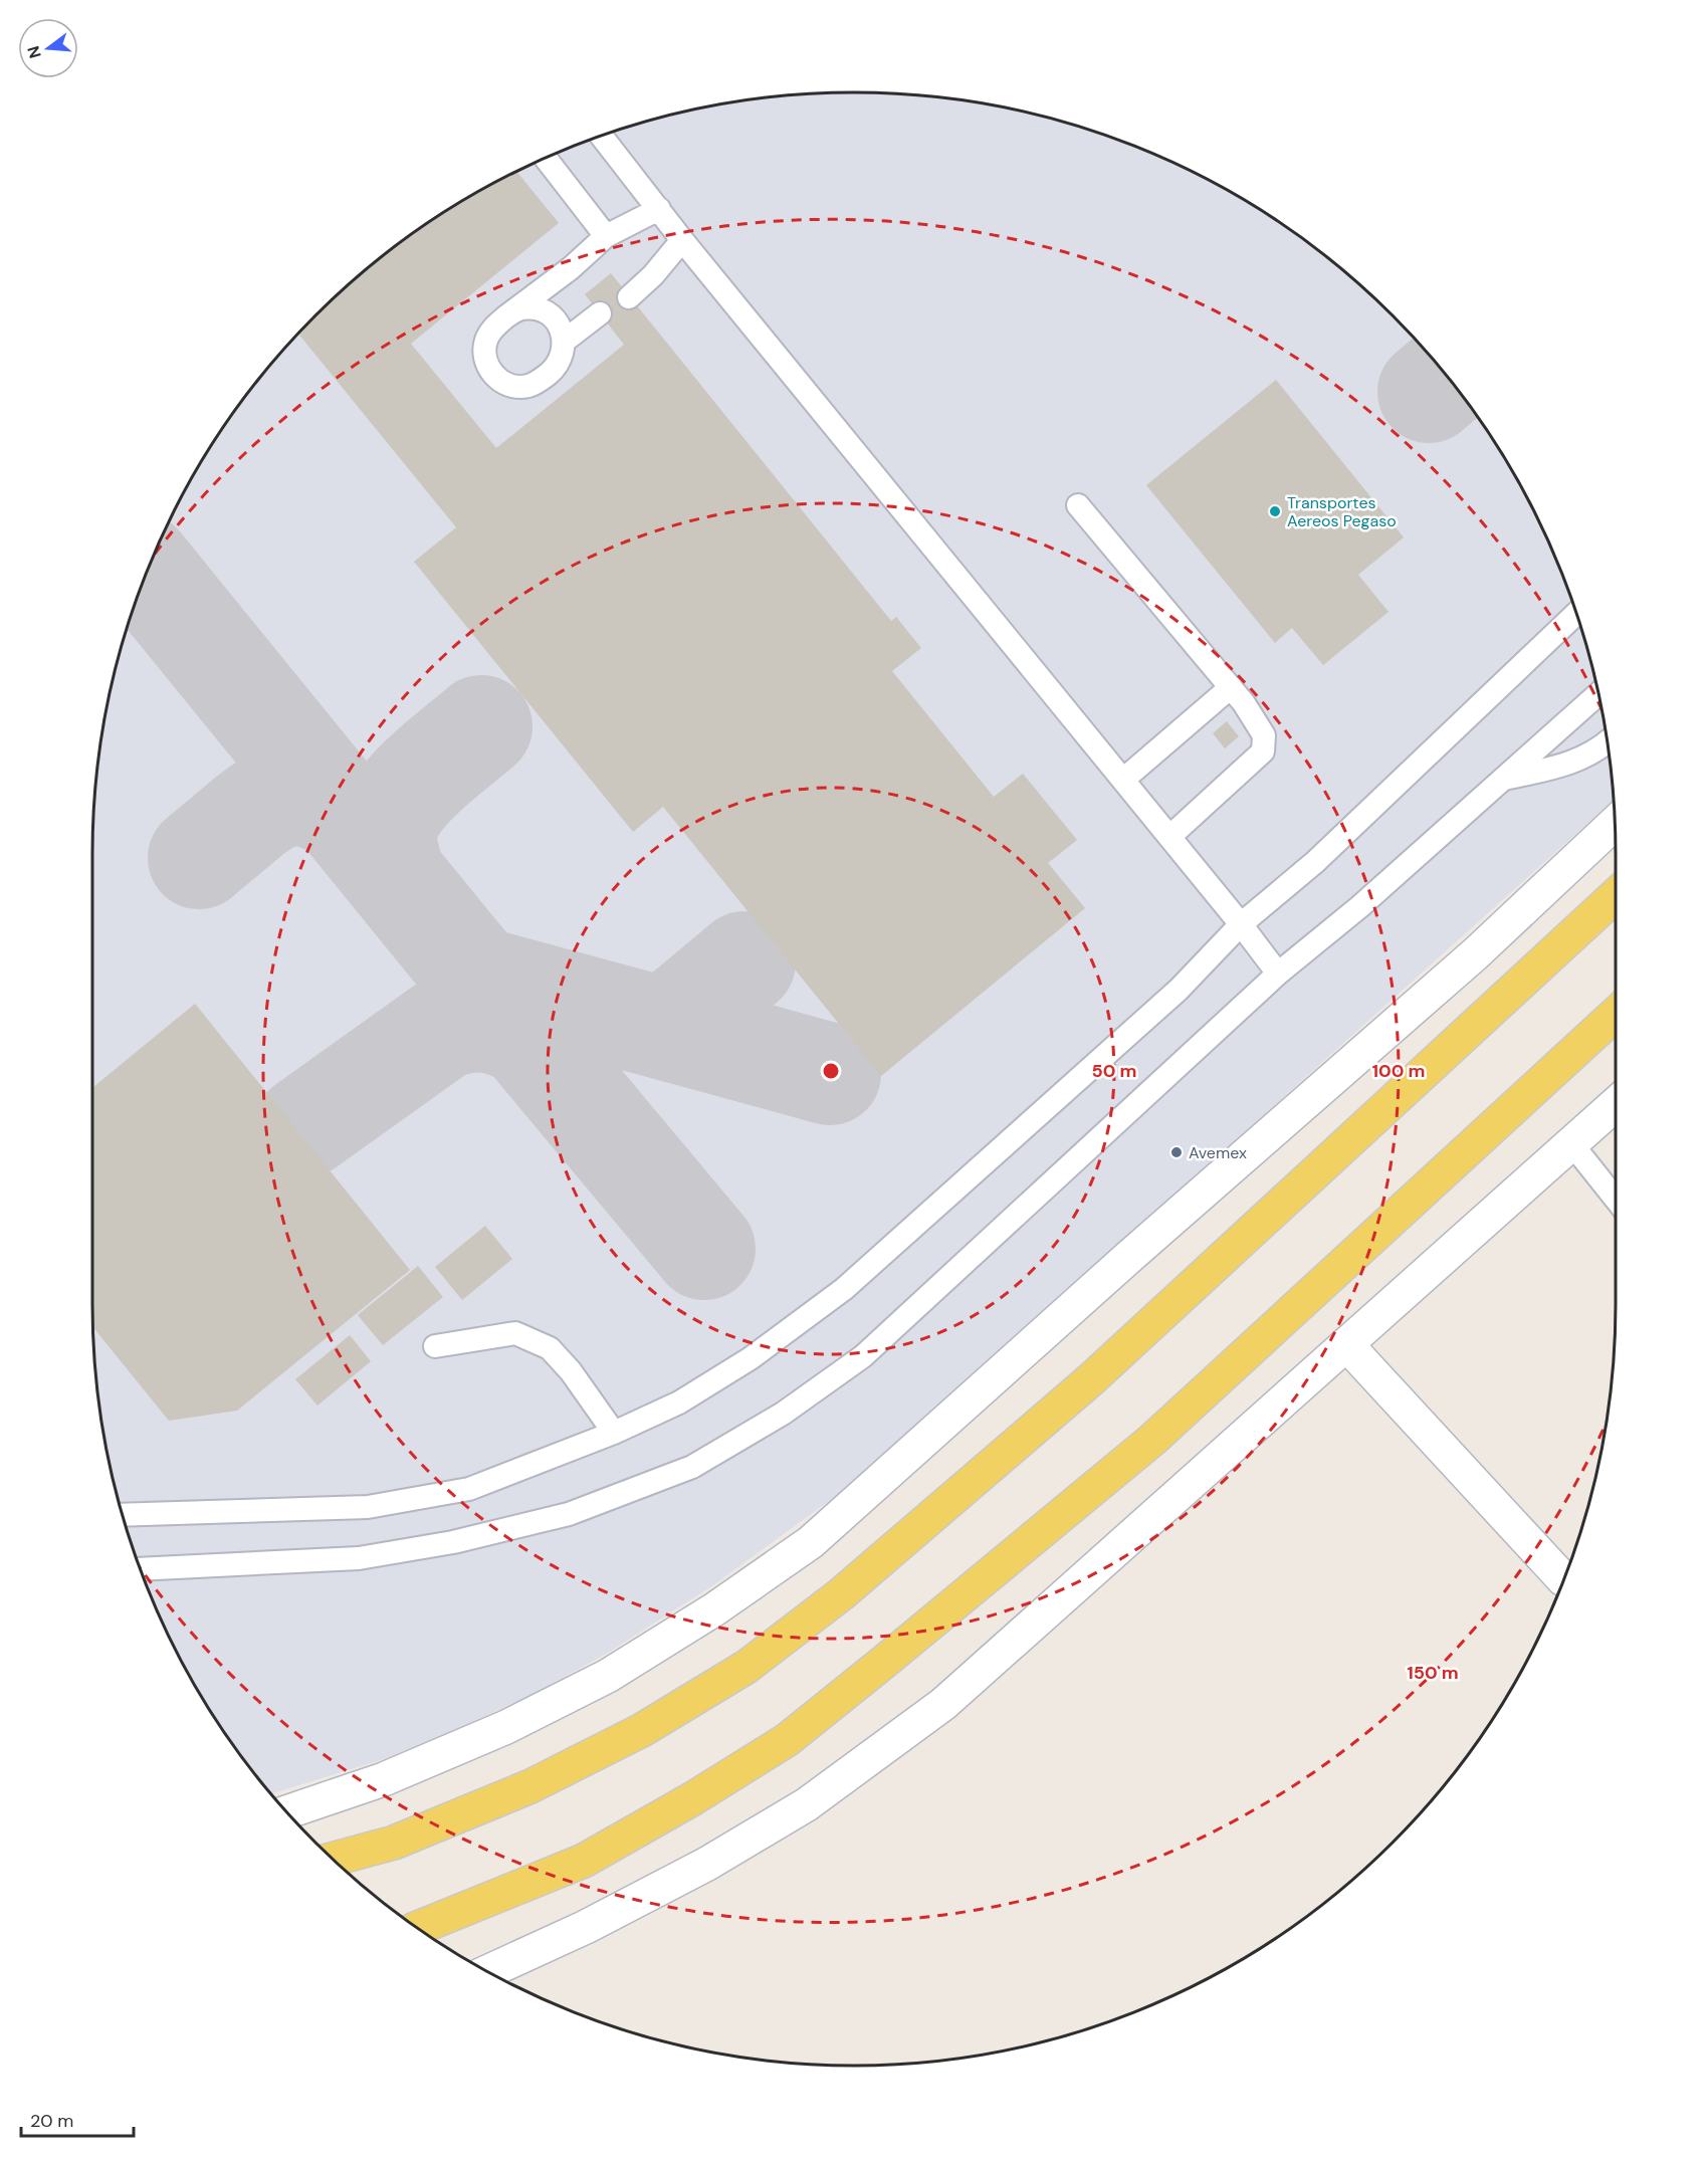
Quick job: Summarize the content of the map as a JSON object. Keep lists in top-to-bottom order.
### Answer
{
  "places": ["Transportes Aereos Pegaso", "Avemex"],
  "scale_bar": "20 m",
  "north": "left",
  "rings": ["50 m", "100 m", "150 m"]
}
